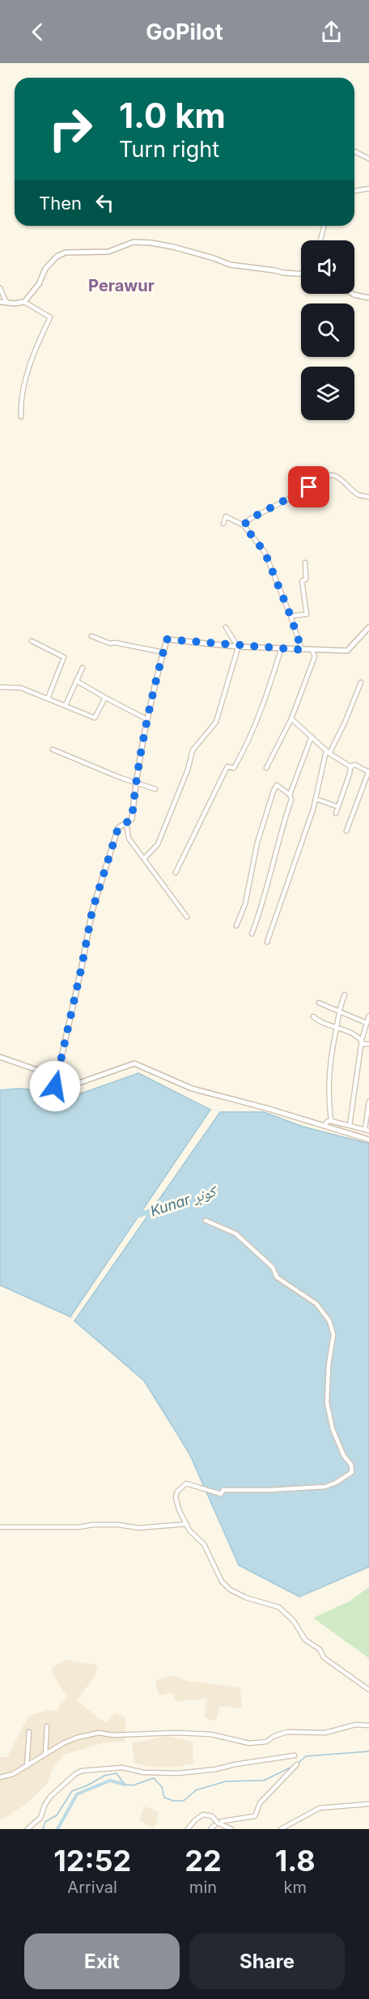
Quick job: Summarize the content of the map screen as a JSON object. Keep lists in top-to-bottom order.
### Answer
{
  "districts": ["Perawur"],
  "water": ["Kunar کونړ"],
  "page": {
    "header": "GoPilot",
    "turn": ["1.0 km", "Turn right"],
    "then": "Then",
    "eta": [
      "12:52",
      "Arrival",
      "22",
      "min",
      "1.8",
      "km"
    ],
    "buttons": ["Exit", "Share"]
  }
}
